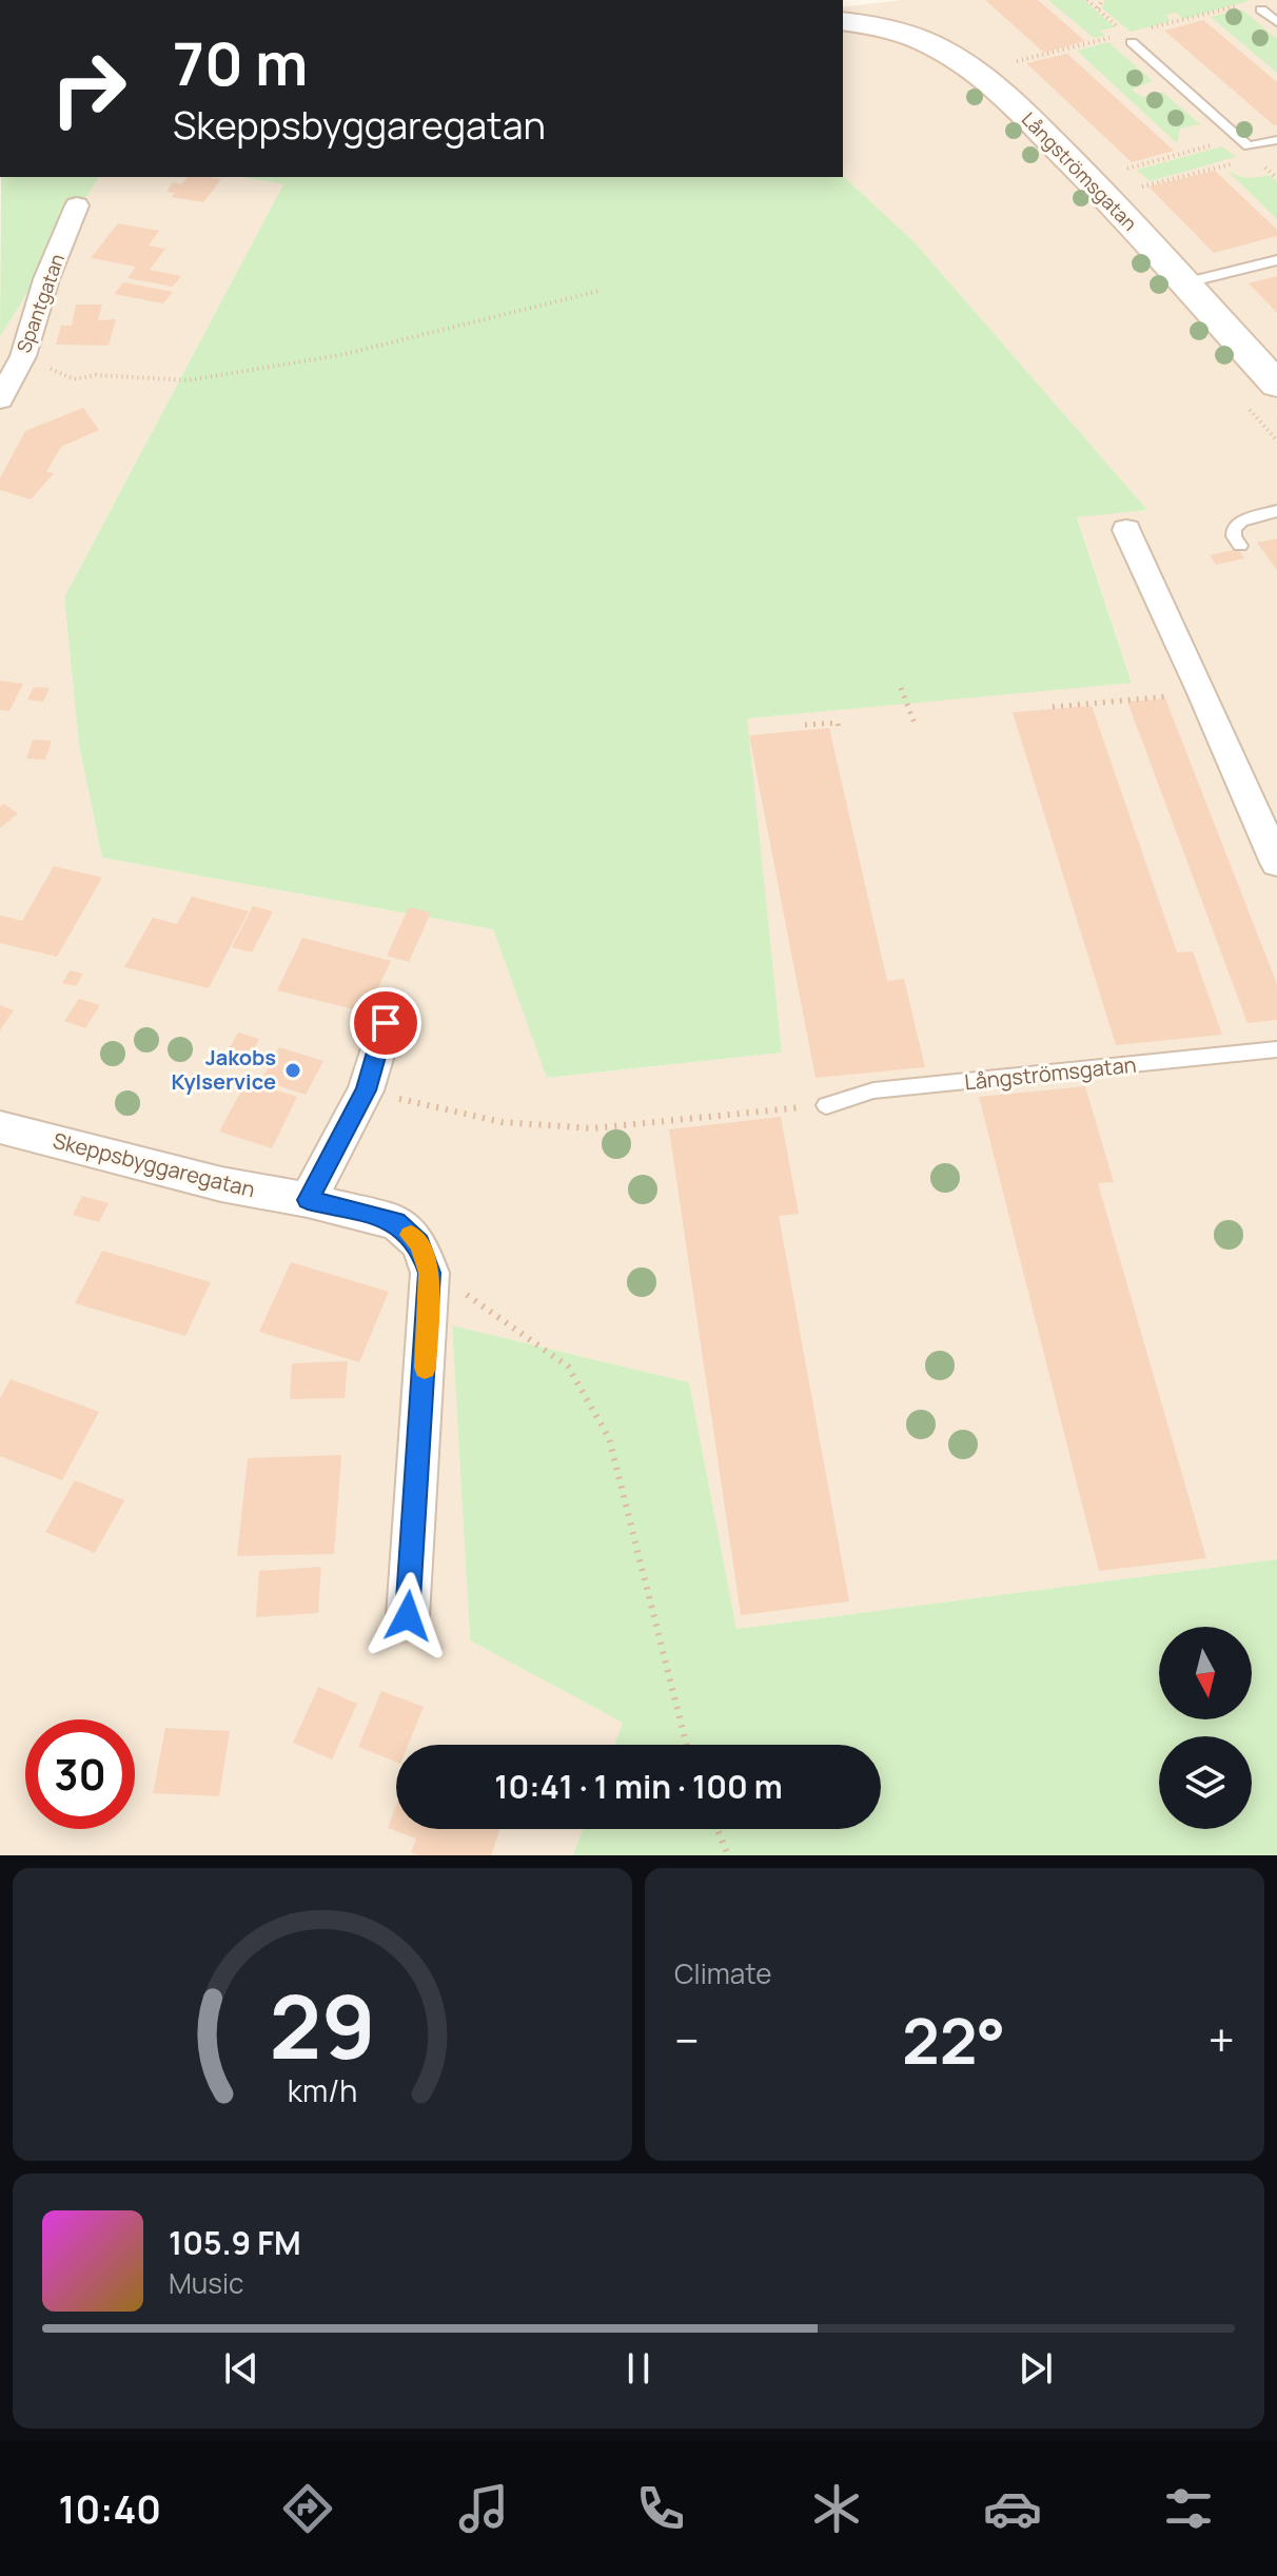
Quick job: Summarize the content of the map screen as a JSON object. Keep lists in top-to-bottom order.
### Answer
{
  "streets": {
    "street": ["Långströmsgatan", "Spantgatan", "Skeppsbyggaregatan"]
  },
  "places": ["Jakobs Kylservice"],
  "north": "bottom",
  "page": {
    "turn": ["70 m", "Skeppsbyggaregatan"],
    "limit": "30",
    "trip": "10:41 · 1 min · 100 m",
    "tile": "Climate",
    "heat": ["−", "22°", "+"],
    "song": ["105.9 FM", "Music"],
    "tabs": "10:40",
    "gauge": ["29", "km/h"]
  }
}
